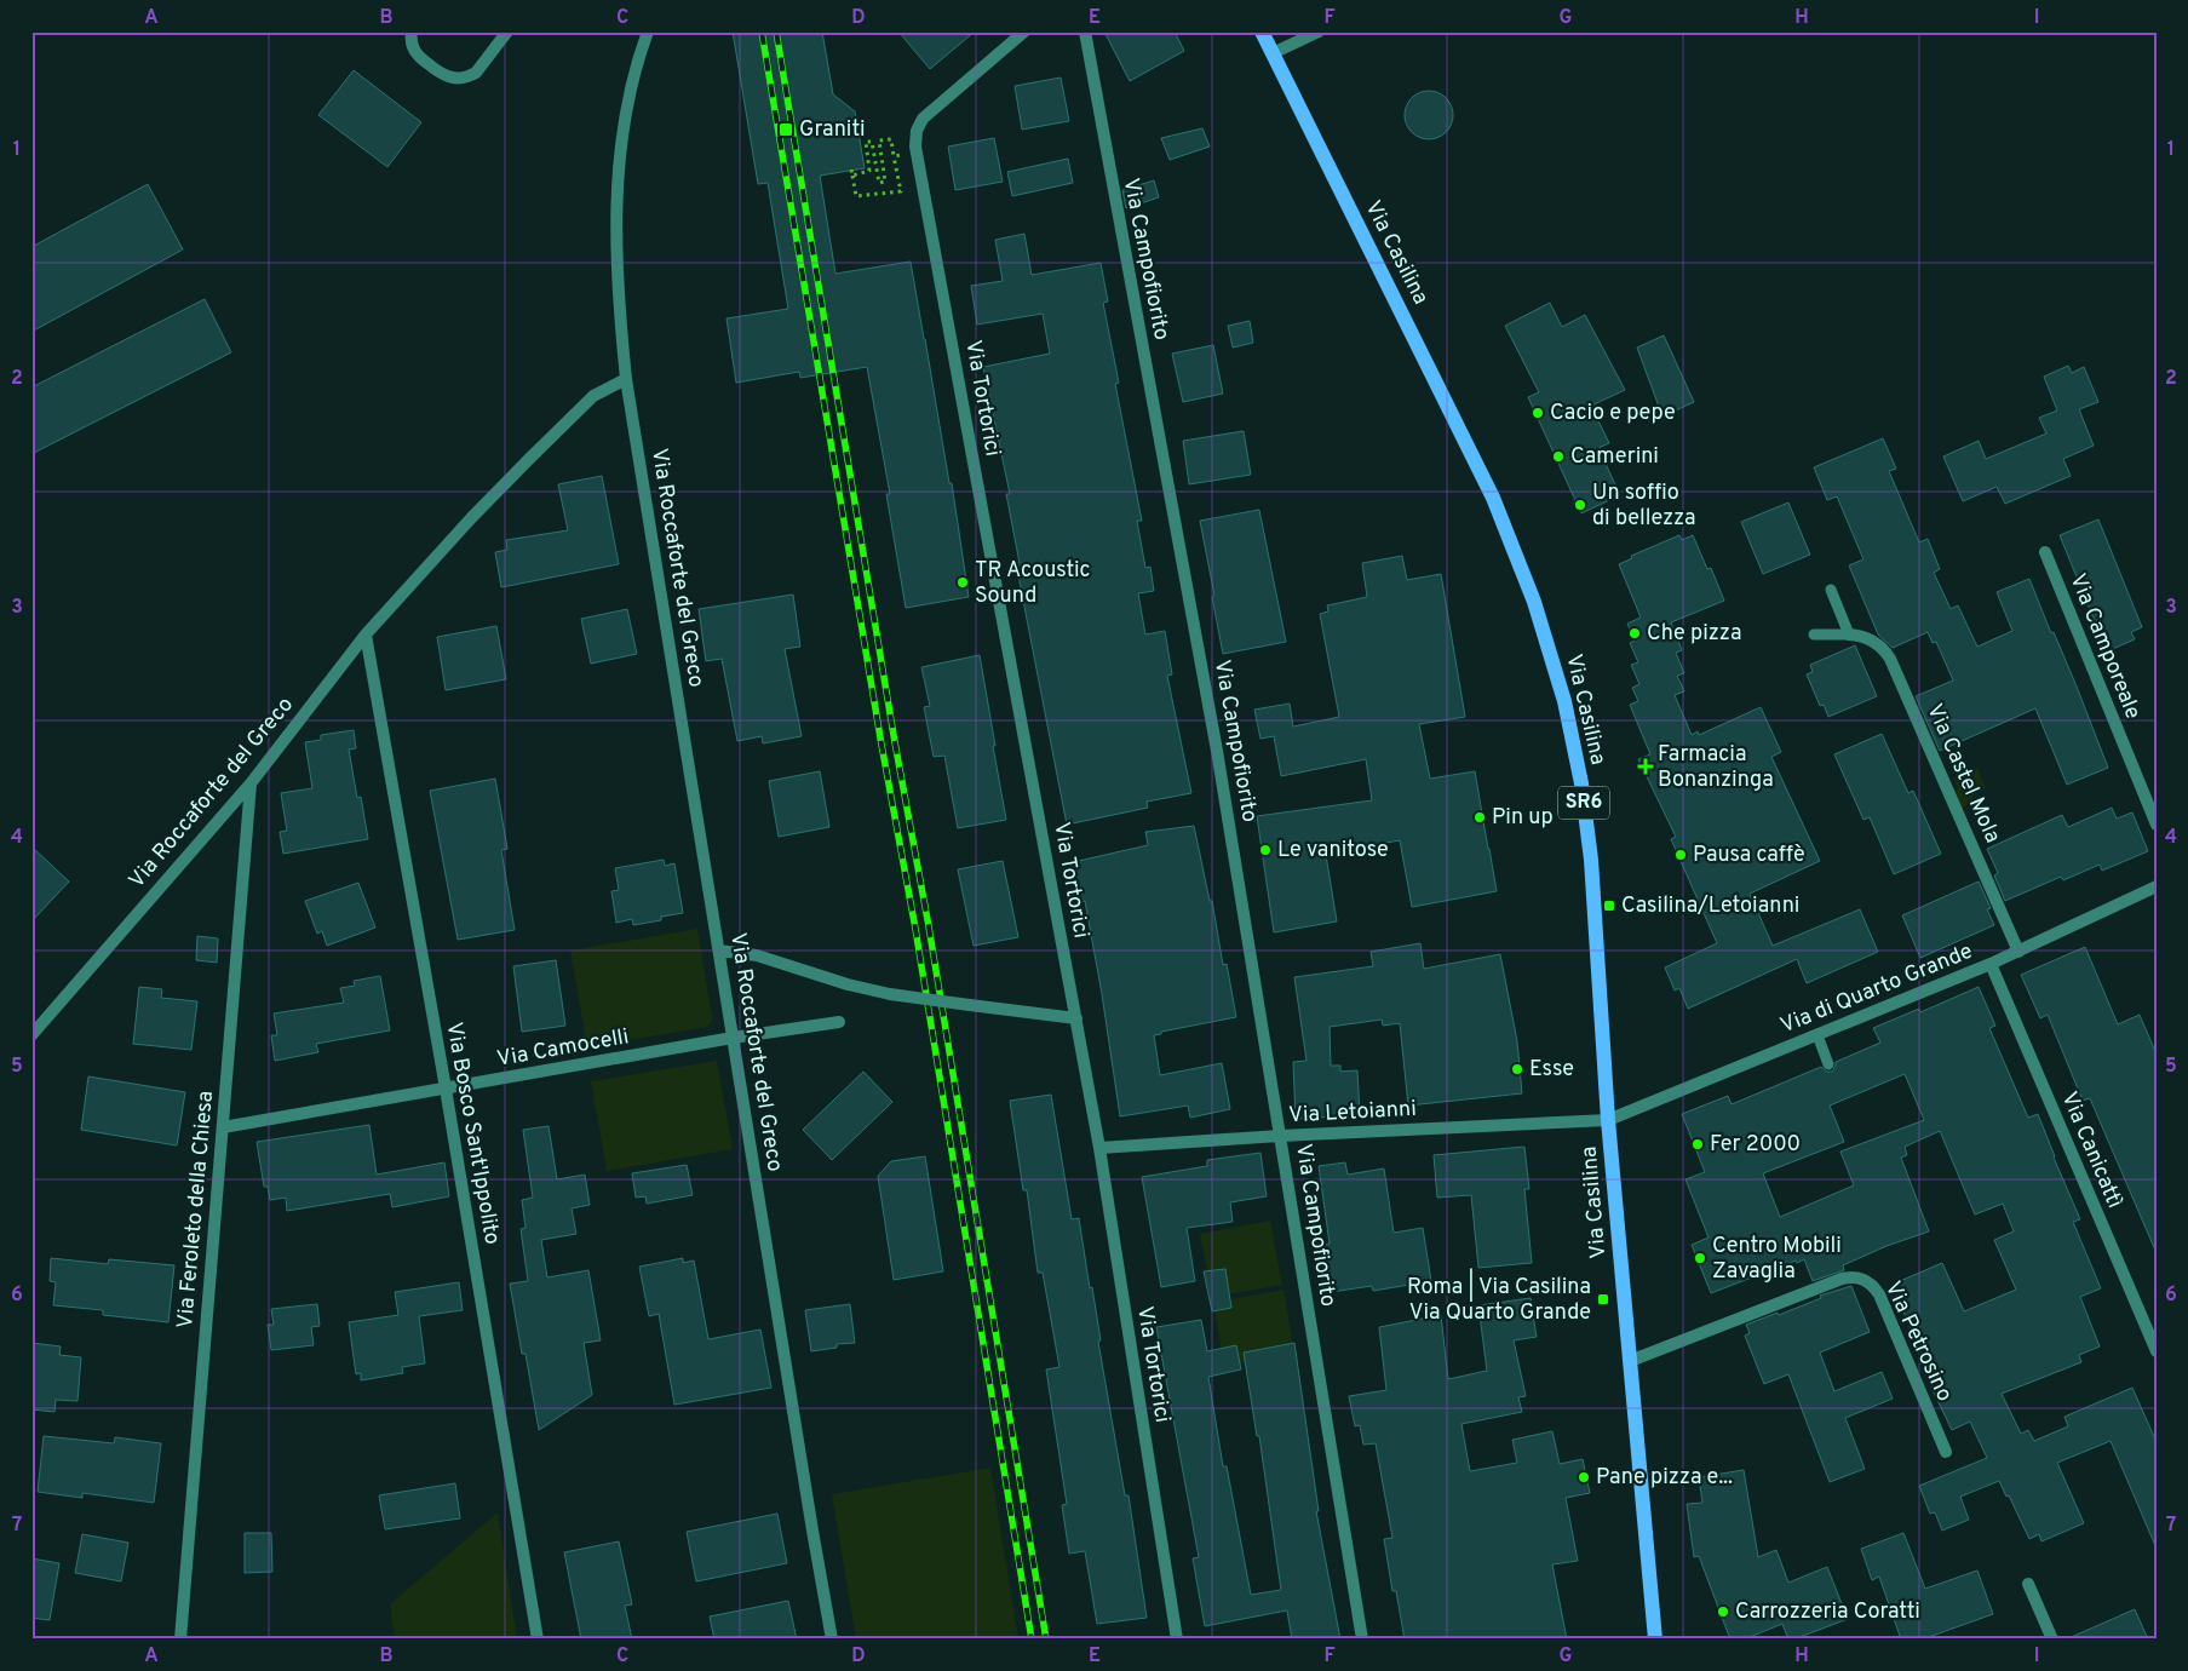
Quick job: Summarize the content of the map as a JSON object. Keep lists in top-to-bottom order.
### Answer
{
  "streets": {
    "main road": ["Via Casilina", "SR6"],
    "street": [
      "Via Campofiorito",
      "Via Tortorici",
      "Via Roccaforte del Greco",
      "Via Camporeale",
      "Via Castel Mola",
      "Via di Quarto Grande",
      "Via Camocelli",
      "Via Letoianni",
      "Via Bosco Sant'Ippolito",
      "Via Canicattì",
      "Via Feroleto della Chiesa",
      "Via Petrosino"
    ]
  },
  "crossings": [
    ["Via Casilina", "Via di Quarto Grande"],
    ["Via Casilina", "Via Letoianni"],
    ["Via Casilina", "Via Petrosino"],
    ["Via Campofiorito", "Via Letoianni"],
    ["Via Tortorici", "Via Letoianni"],
    ["Via Roccaforte del Greco", "Via Camocelli"],
    ["Via Roccaforte del Greco", "Via Bosco Sant'Ippolito"],
    ["Via Roccaforte del Greco", "Via Feroleto della Chiesa"],
    ["Via Castel Mola", "Via di Quarto Grande"],
    ["Via di Quarto Grande", "Via Letoianni"],
    ["Via di Quarto Grande", "Via Canicattì"],
    ["Via Camocelli", "Via Bosco Sant'Ippolito"],
    ["Via Camocelli", "Via Feroleto della Chiesa"]
  ],
  "places": {
    "transit": ["Graniti", "Casilina/Letoianni", "Roma | Via Casilina Via Quarto Grande"],
    "other": [
      "Cacio e pepe",
      "Camerini",
      "Un soffio di bellezza",
      "TR Acoustic Sound",
      "Che pizza",
      "Pin up",
      "Le vanitose",
      "Pausa caffè",
      "Esse",
      "Fer 2000",
      "Centro Mobili Zavaglia",
      "Pane pizza e...",
      "Carrozzeria Coratti"
    ],
    "health": ["Farmacia Bonanzinga"]
  },
  "grid": {
    "columns": [
      "A",
      "B",
      "C",
      "D",
      "E",
      "F",
      "G",
      "H",
      "I"
    ],
    "rows": [
      "1",
      "2",
      "3",
      "4",
      "5",
      "6",
      "7"
    ]
  }
}
